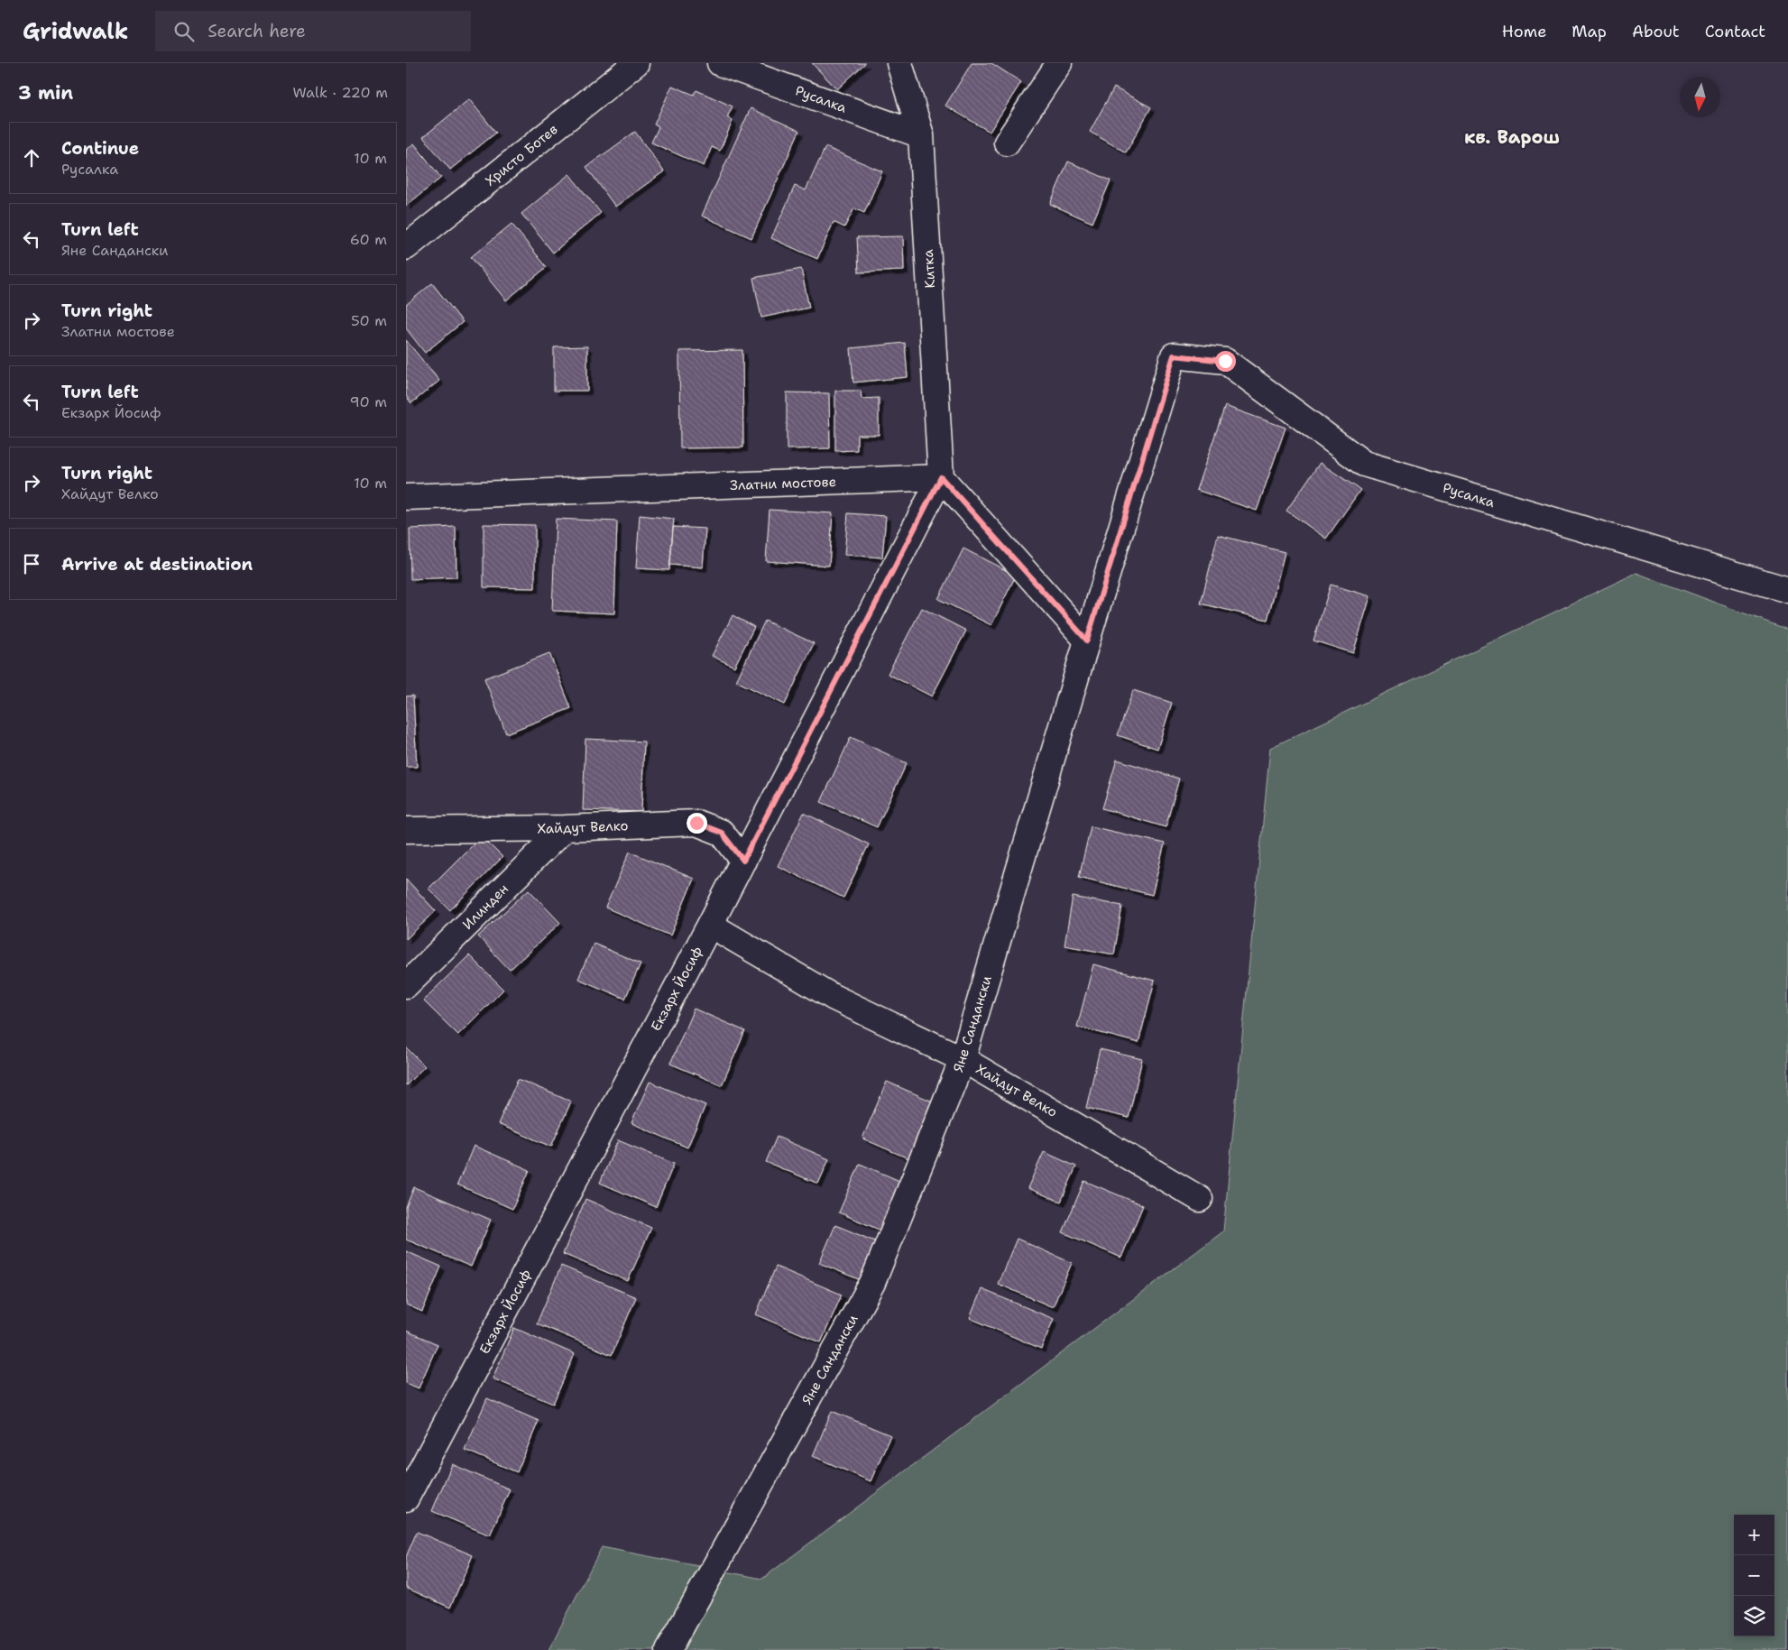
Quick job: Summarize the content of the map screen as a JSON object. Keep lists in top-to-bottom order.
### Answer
{
  "streets": {
    "street": [
      "Русалка",
      "Христо Ботев",
      "Китка",
      "Златни мостове",
      "Хайдут Велко",
      "Илинден",
      "Екзарх Йосиф",
      "Яне Сандански"
    ]
  },
  "crossings": [
    ["Русалка", "Китка"],
    ["Русалка", "Яне Сандански"],
    ["Китка", "Златни мостове"],
    ["Китка", "Екзарх Йосиф"],
    ["Златни мостове", "Екзарх Йосиф"],
    ["Хайдут Велко", "Илинден"],
    ["Хайдут Велко", "Екзарх Йосиф"],
    ["Хайдут Велко", "Яне Сандански"]
  ],
  "districts": ["кв. Варош"],
  "north": "bottom",
  "page": {
    "header": "Gridwalk",
    "search": "Search here",
    "nav": [
      "Home",
      "Map",
      "About",
      "Contact"
    ],
    "heading": ["3 min", "Walk · 220 m"],
    "list": [
      ["Continue", "Русалка", "10 m"],
      ["Turn left", "Яне Сандански", "60 m"],
      ["Turn right", "Златни мостове", "50 m"],
      ["Turn left", "Екзарх Йосиф", "90 m"],
      ["Turn right", "Хайдут Велко", "10 m"],
      "Arrive at destination"
    ],
    "map_buttons": ["+", "−"]
  }
}
